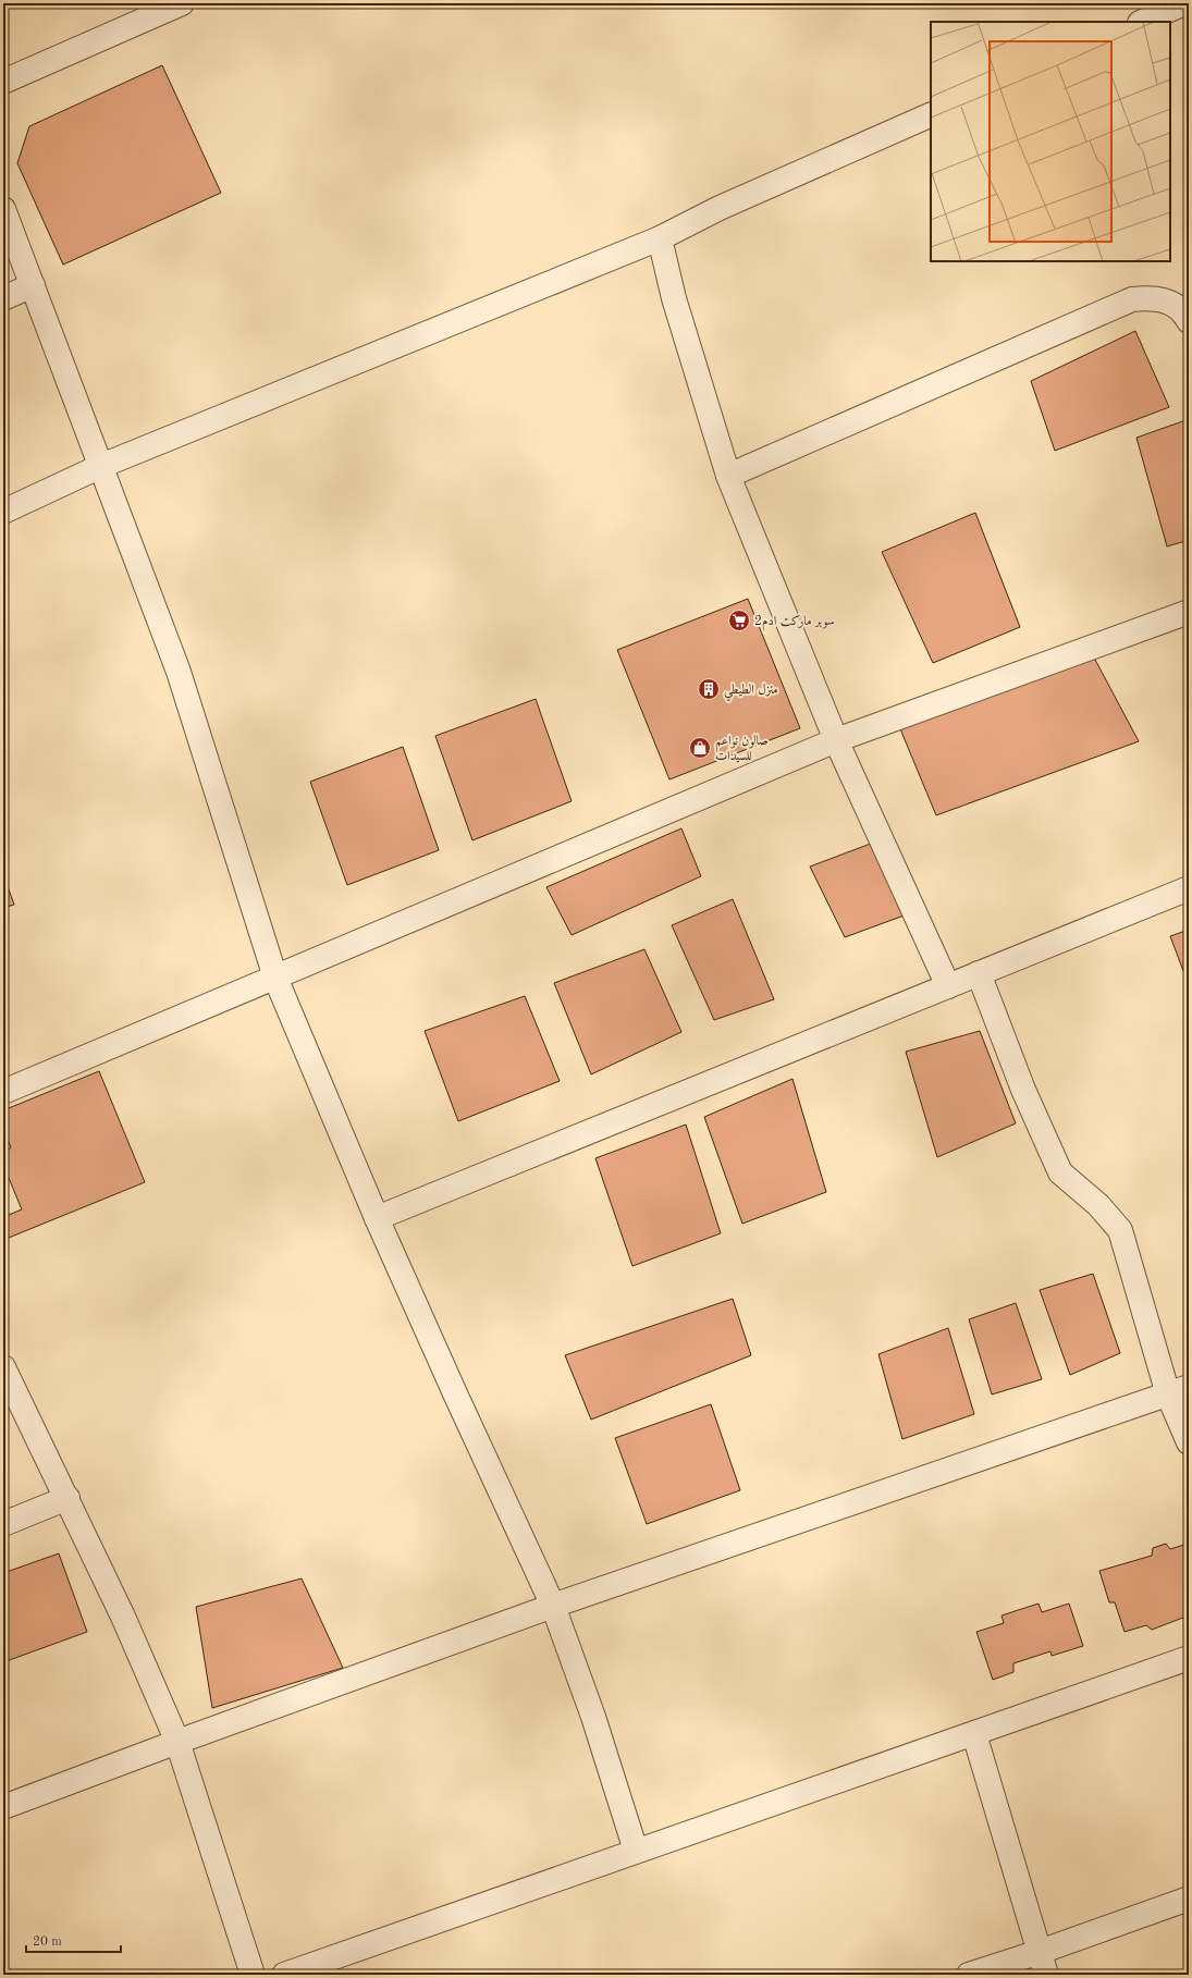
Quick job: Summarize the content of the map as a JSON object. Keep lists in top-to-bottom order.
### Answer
{
  "places": {
    "supermarket": ["سوبر ماركت ادم2"],
    "building": ["منزل الطيطي"],
    "shop": ["صالون نواعم للسيدات"]
  },
  "scale_bar": "20 m"
}
